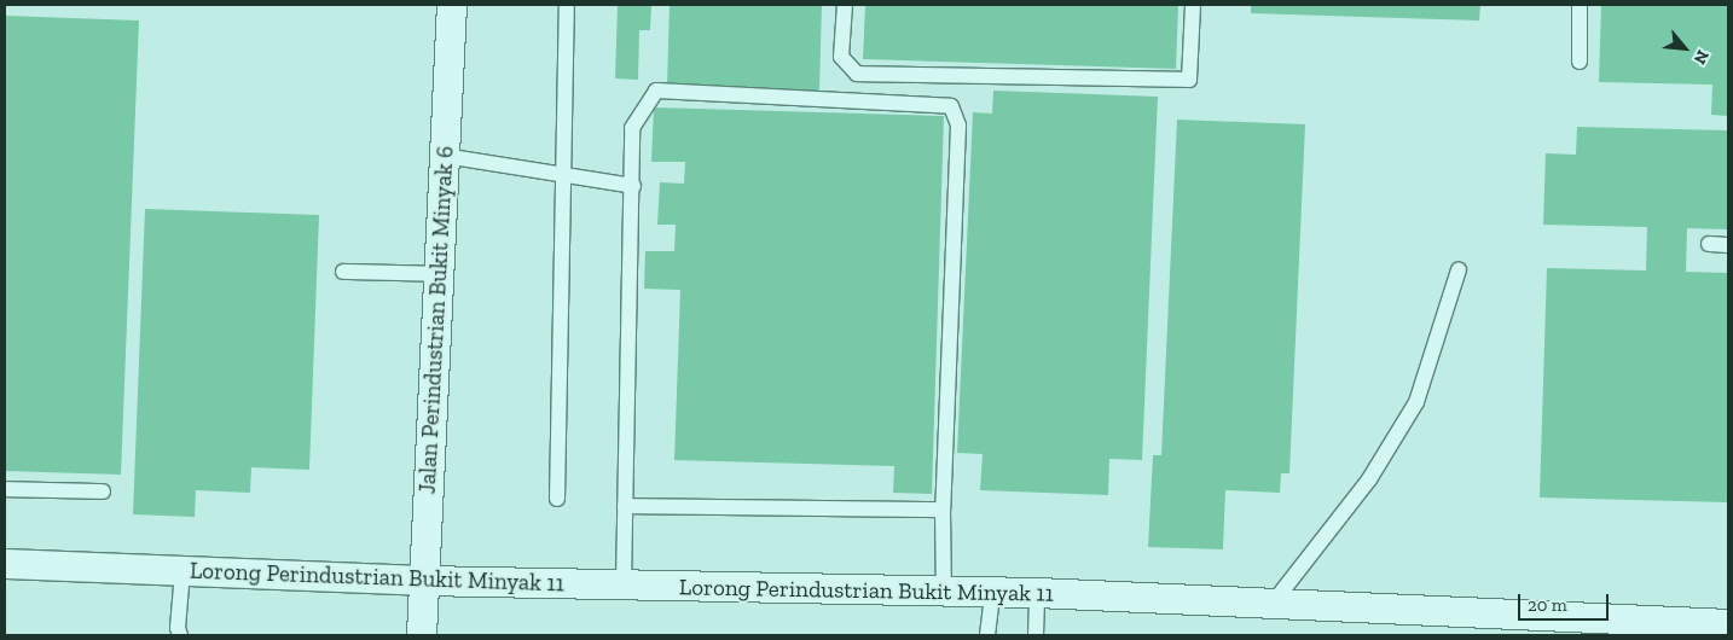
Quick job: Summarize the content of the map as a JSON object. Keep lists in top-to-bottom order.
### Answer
{
  "streets": {
    "street": ["Jalan Perindustrian Bukit Minyak 6", "Lorong Perindustrian Bukit Minyak 11"]
  },
  "crossings": [
    ["Jalan Perindustrian Bukit Minyak 6", "Lorong Perindustrian Bukit Minyak 11"]
  ],
  "scale_bar": "20 m",
  "north": "bottom right"
}
